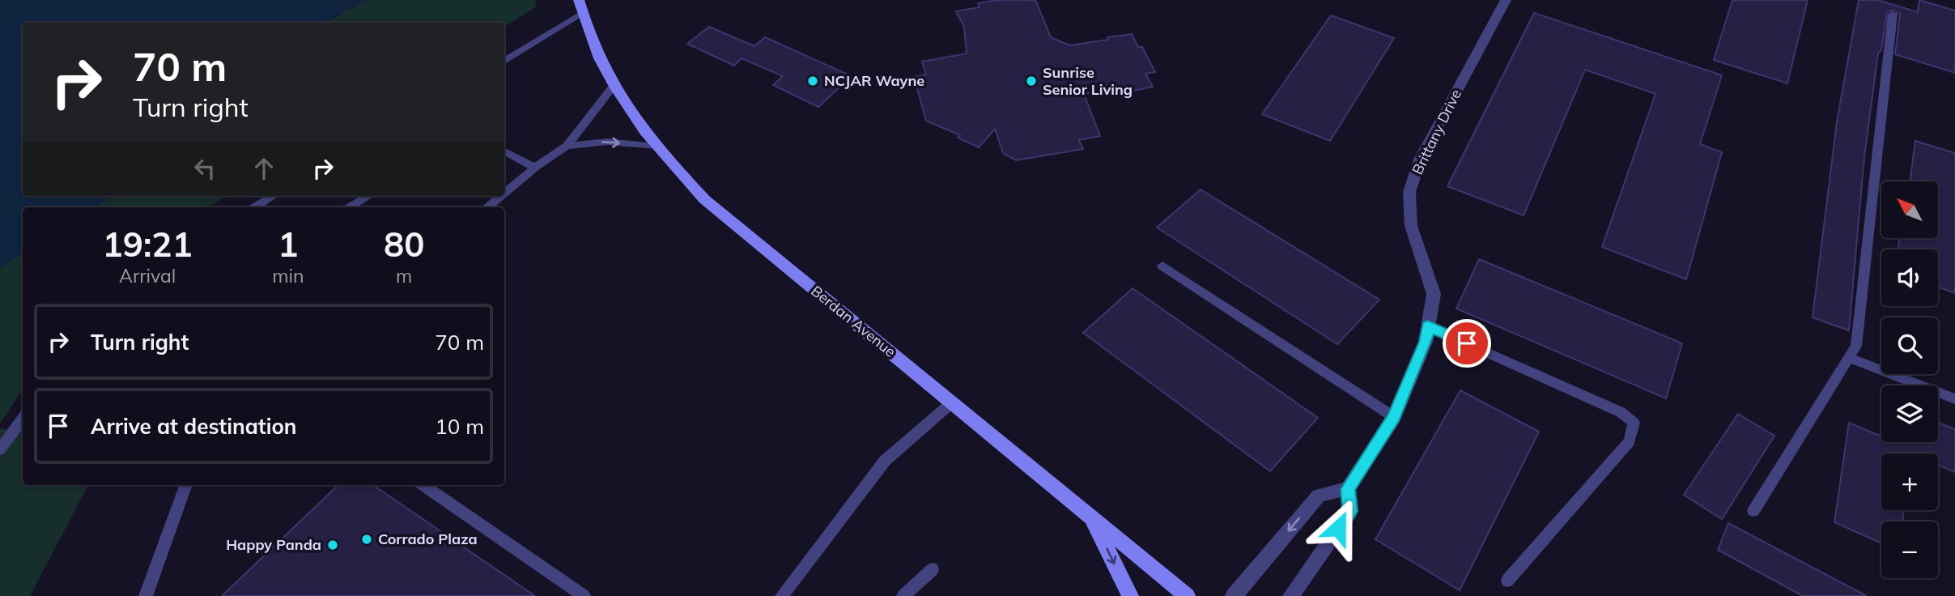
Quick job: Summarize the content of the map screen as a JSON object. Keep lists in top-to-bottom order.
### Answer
{
  "streets": {
    "main road": ["Berdan Avenue"],
    "street": ["Brittany Drive"]
  },
  "places": [
    "NCJAR Wayne",
    "Sunrise Senior Living",
    "Corrado Plaza",
    "Happy Panda"
  ],
  "north": "top left",
  "page": {
    "turn": ["70 m", "Turn right"],
    "map_buttons": ["+", "−"],
    "eta": [
      "19:21",
      "Arrival",
      "1",
      "min",
      "80",
      "m"
    ],
    "list": [
      {
        "name": "Turn right",
        "value": "70 m"
      },
      {
        "name": "Arrive at destination",
        "value": "10 m"
      }
    ]
  }
}
